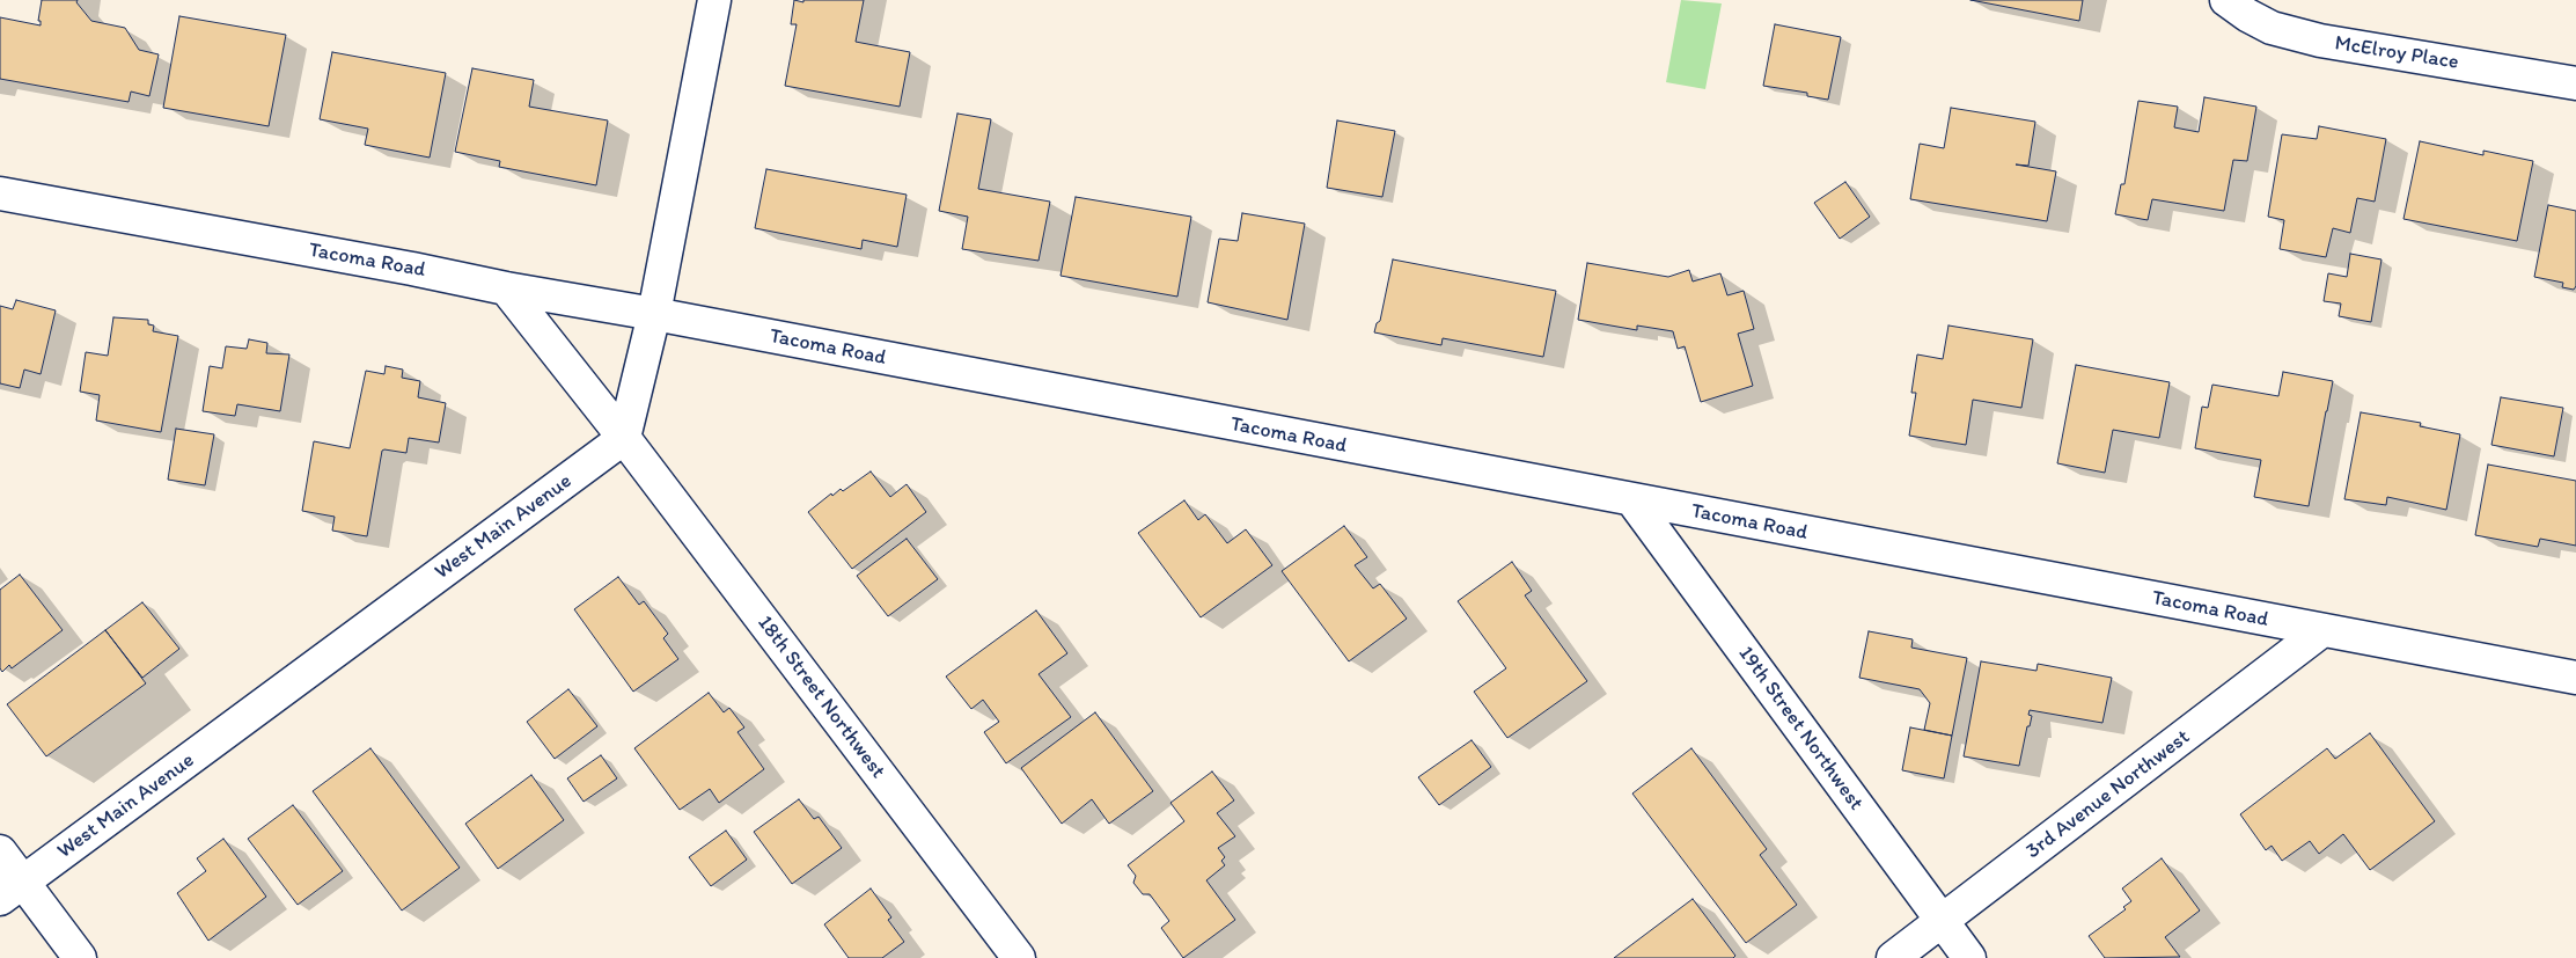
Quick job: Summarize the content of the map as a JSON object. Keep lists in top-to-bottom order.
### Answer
{
  "streets": {
    "street": [
      "McElroy Place",
      "Tacoma Road",
      "West Main Avenue",
      "18th Street Northwest",
      "19th Street Northwest",
      "3rd Avenue Northwest"
    ]
  },
  "crossings": [
    ["Tacoma Road", "18th Street Northwest"],
    ["Tacoma Road", "19th Street Northwest"],
    ["Tacoma Road", "3rd Avenue Northwest"],
    ["West Main Avenue", "18th Street Northwest"],
    ["19th Street Northwest", "3rd Avenue Northwest"]
  ]
}
